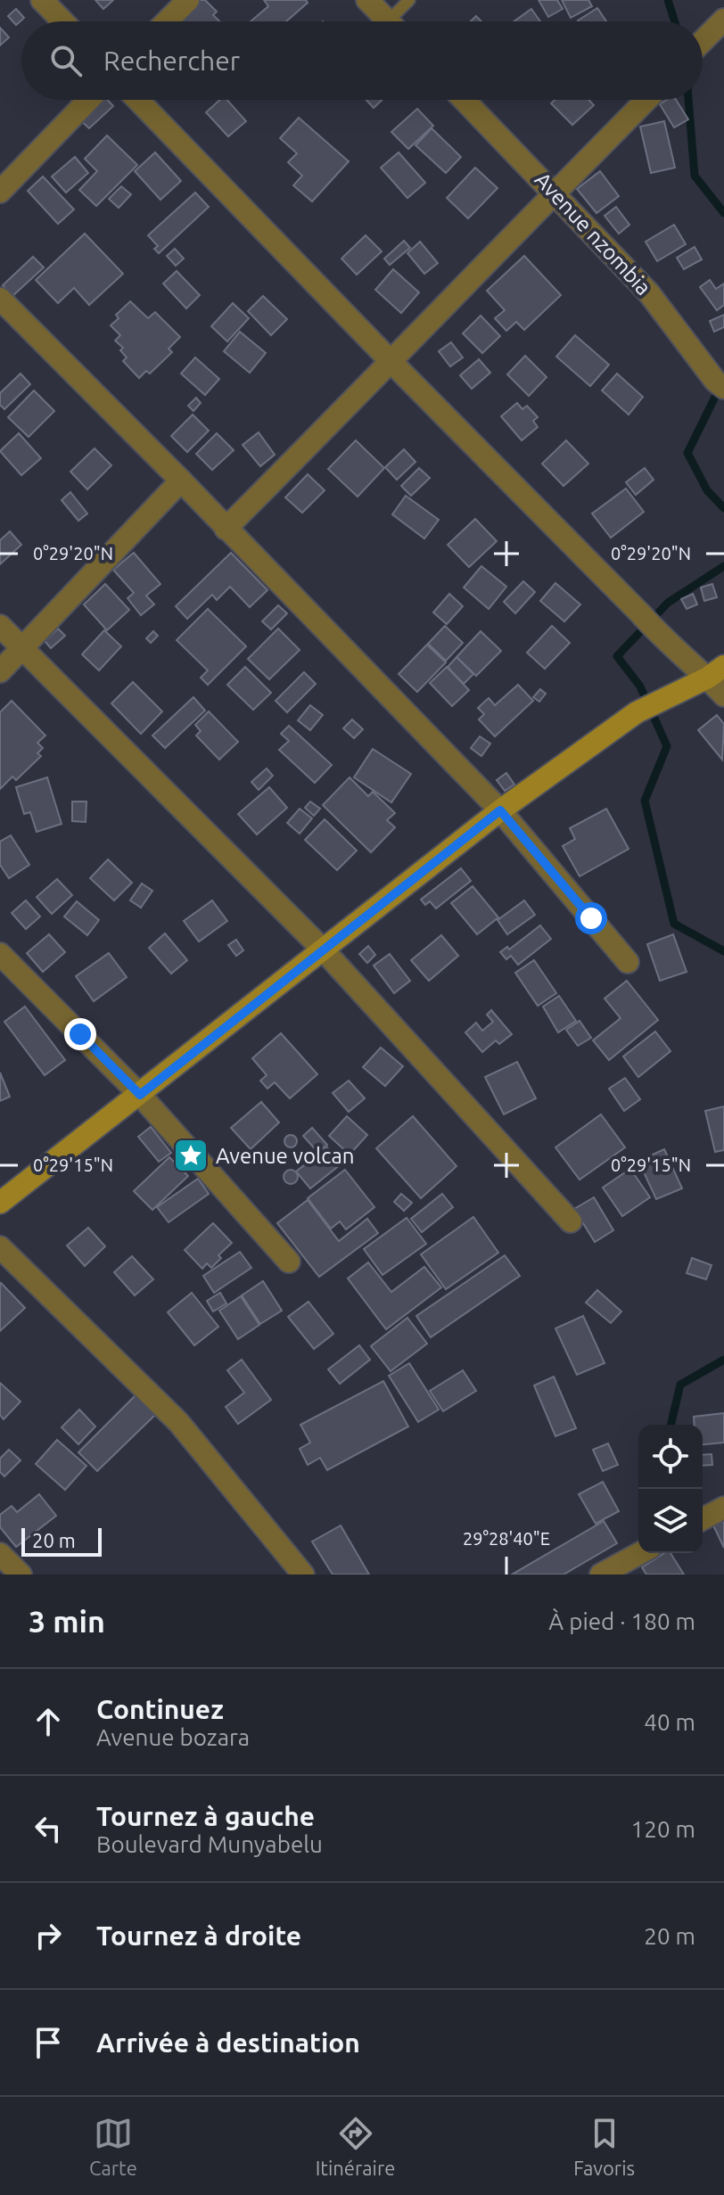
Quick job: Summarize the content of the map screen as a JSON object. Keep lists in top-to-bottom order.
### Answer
{
  "streets": {
    "street": ["Avenue nzombia"]
  },
  "places": {
    "place": ["Avenue volcan"]
  },
  "scale_bar": "20 m",
  "page": {
    "search": "Rechercher",
    "scale": "20 m",
    "heading": ["3 min", "À pied · 180 m"],
    "list": [
      ["Continuez", "Avenue bozara", "40 m"],
      ["Tournez à gauche", "Boulevard Munyabelu", "120 m"],
      ["Tournez à droite", "20 m"],
      "Arrivée à destination"
    ],
    "nav": ["Carte", "Itinéraire", "Favoris"]
  },
  "coordinates": ["0°29'20\"N", "0°29'15\"N", "29°28'40\"E"]
}
